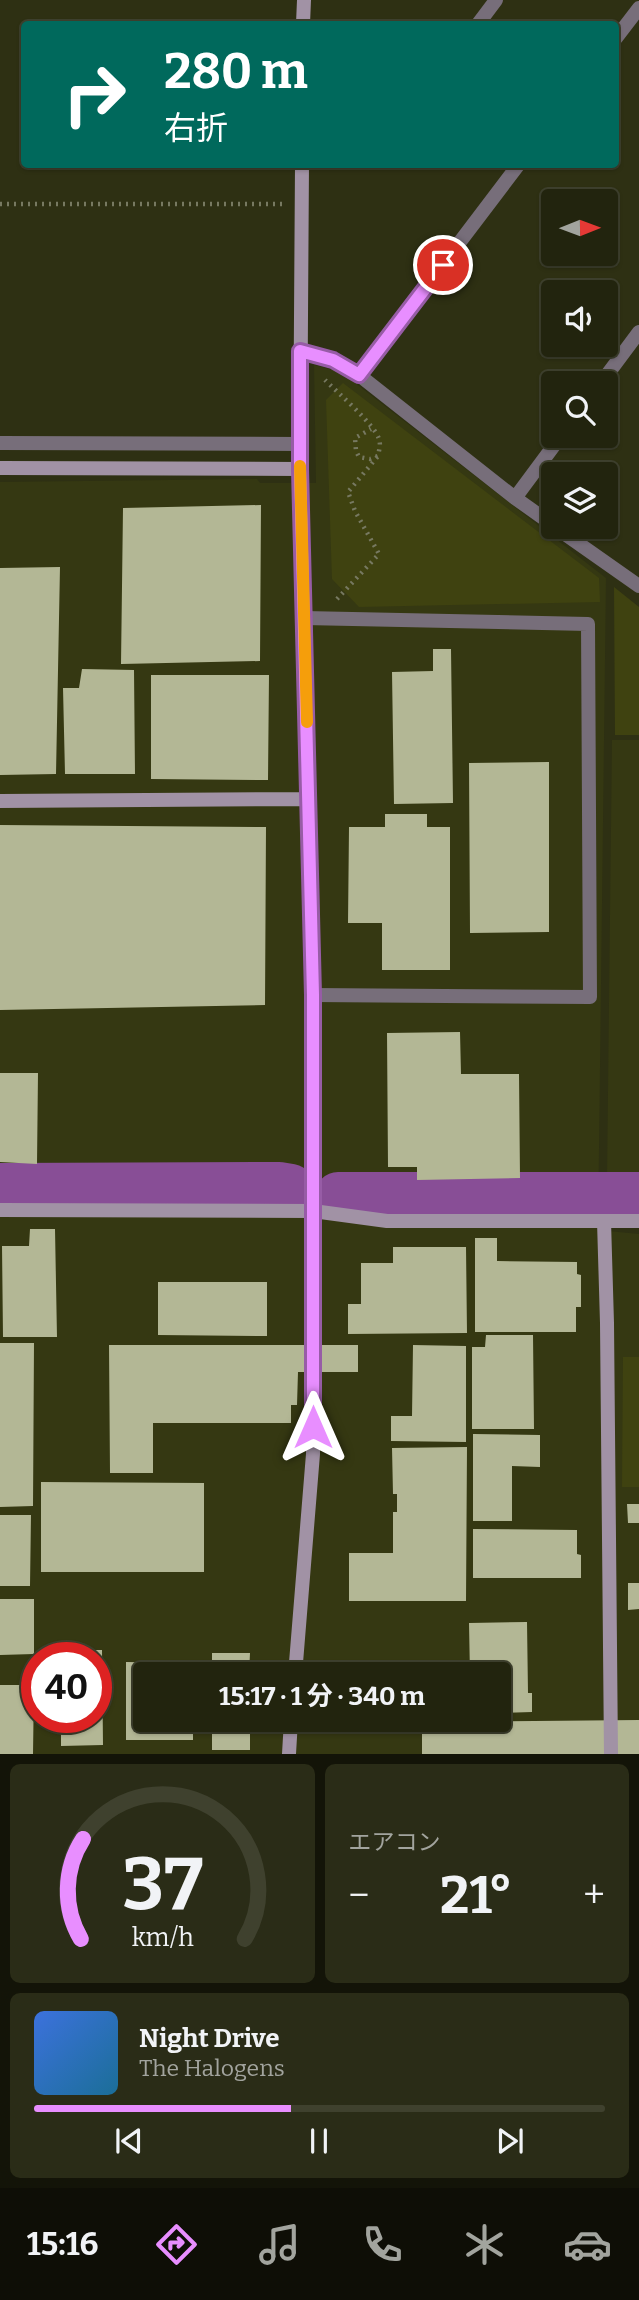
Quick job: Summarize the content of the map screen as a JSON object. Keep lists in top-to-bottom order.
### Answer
{
  "north": "right",
  "page": {
    "turn": ["280 m", "右折"],
    "limit": "40",
    "trip": "15:17 · 1 分 · 340 m",
    "tile": "エアコン",
    "heat": ["−", "21°", "+"],
    "song": ["Night Drive", "The Halogens"],
    "tabs": "15:16",
    "gauge": ["37", "km/h"]
  }
}
